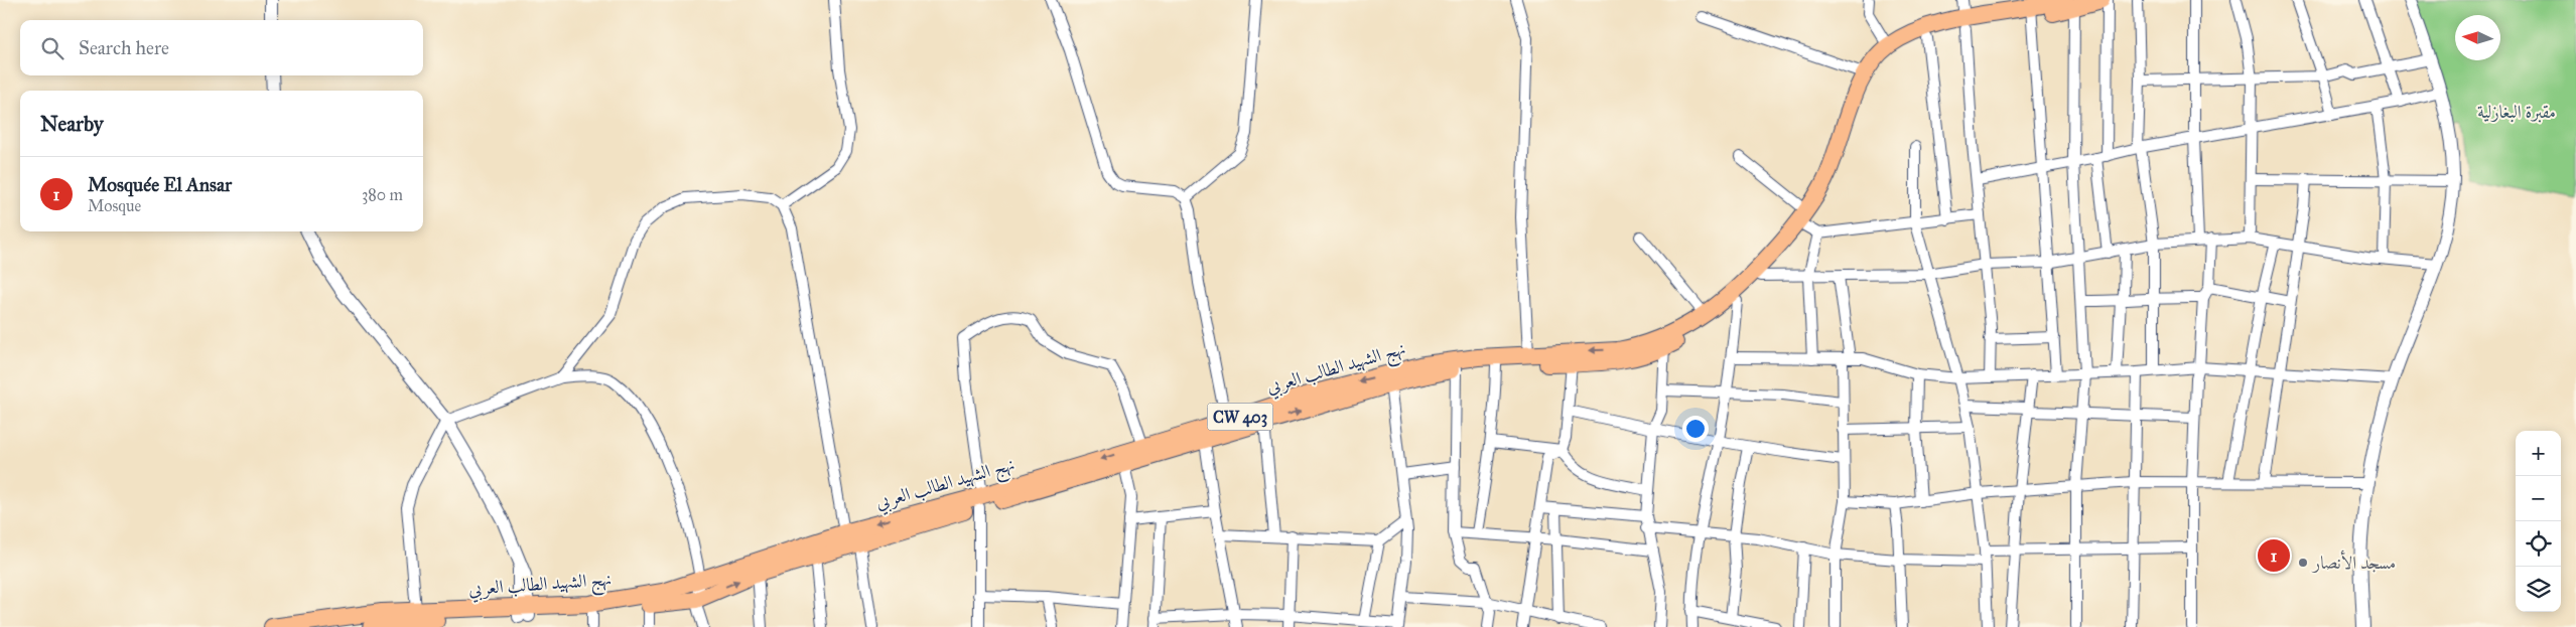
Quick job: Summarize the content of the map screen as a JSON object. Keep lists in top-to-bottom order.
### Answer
{
  "streets": {
    "main road": ["نهج الشهيد الطالب العربي", "CW 403"]
  },
  "parks": ["مقبرة البغازلية"],
  "places": ["مسجد الأنصار"],
  "north": "left",
  "page": {
    "search": "Search here",
    "heading": "Nearby",
    "list": [
      {
        "mark": "1",
        "name": "Mosquée El Ansar",
        "note": "Mosque",
        "value": "380 m"
      }
    ],
    "map_buttons": ["+", "−"],
    "pins": "1"
  }
}
